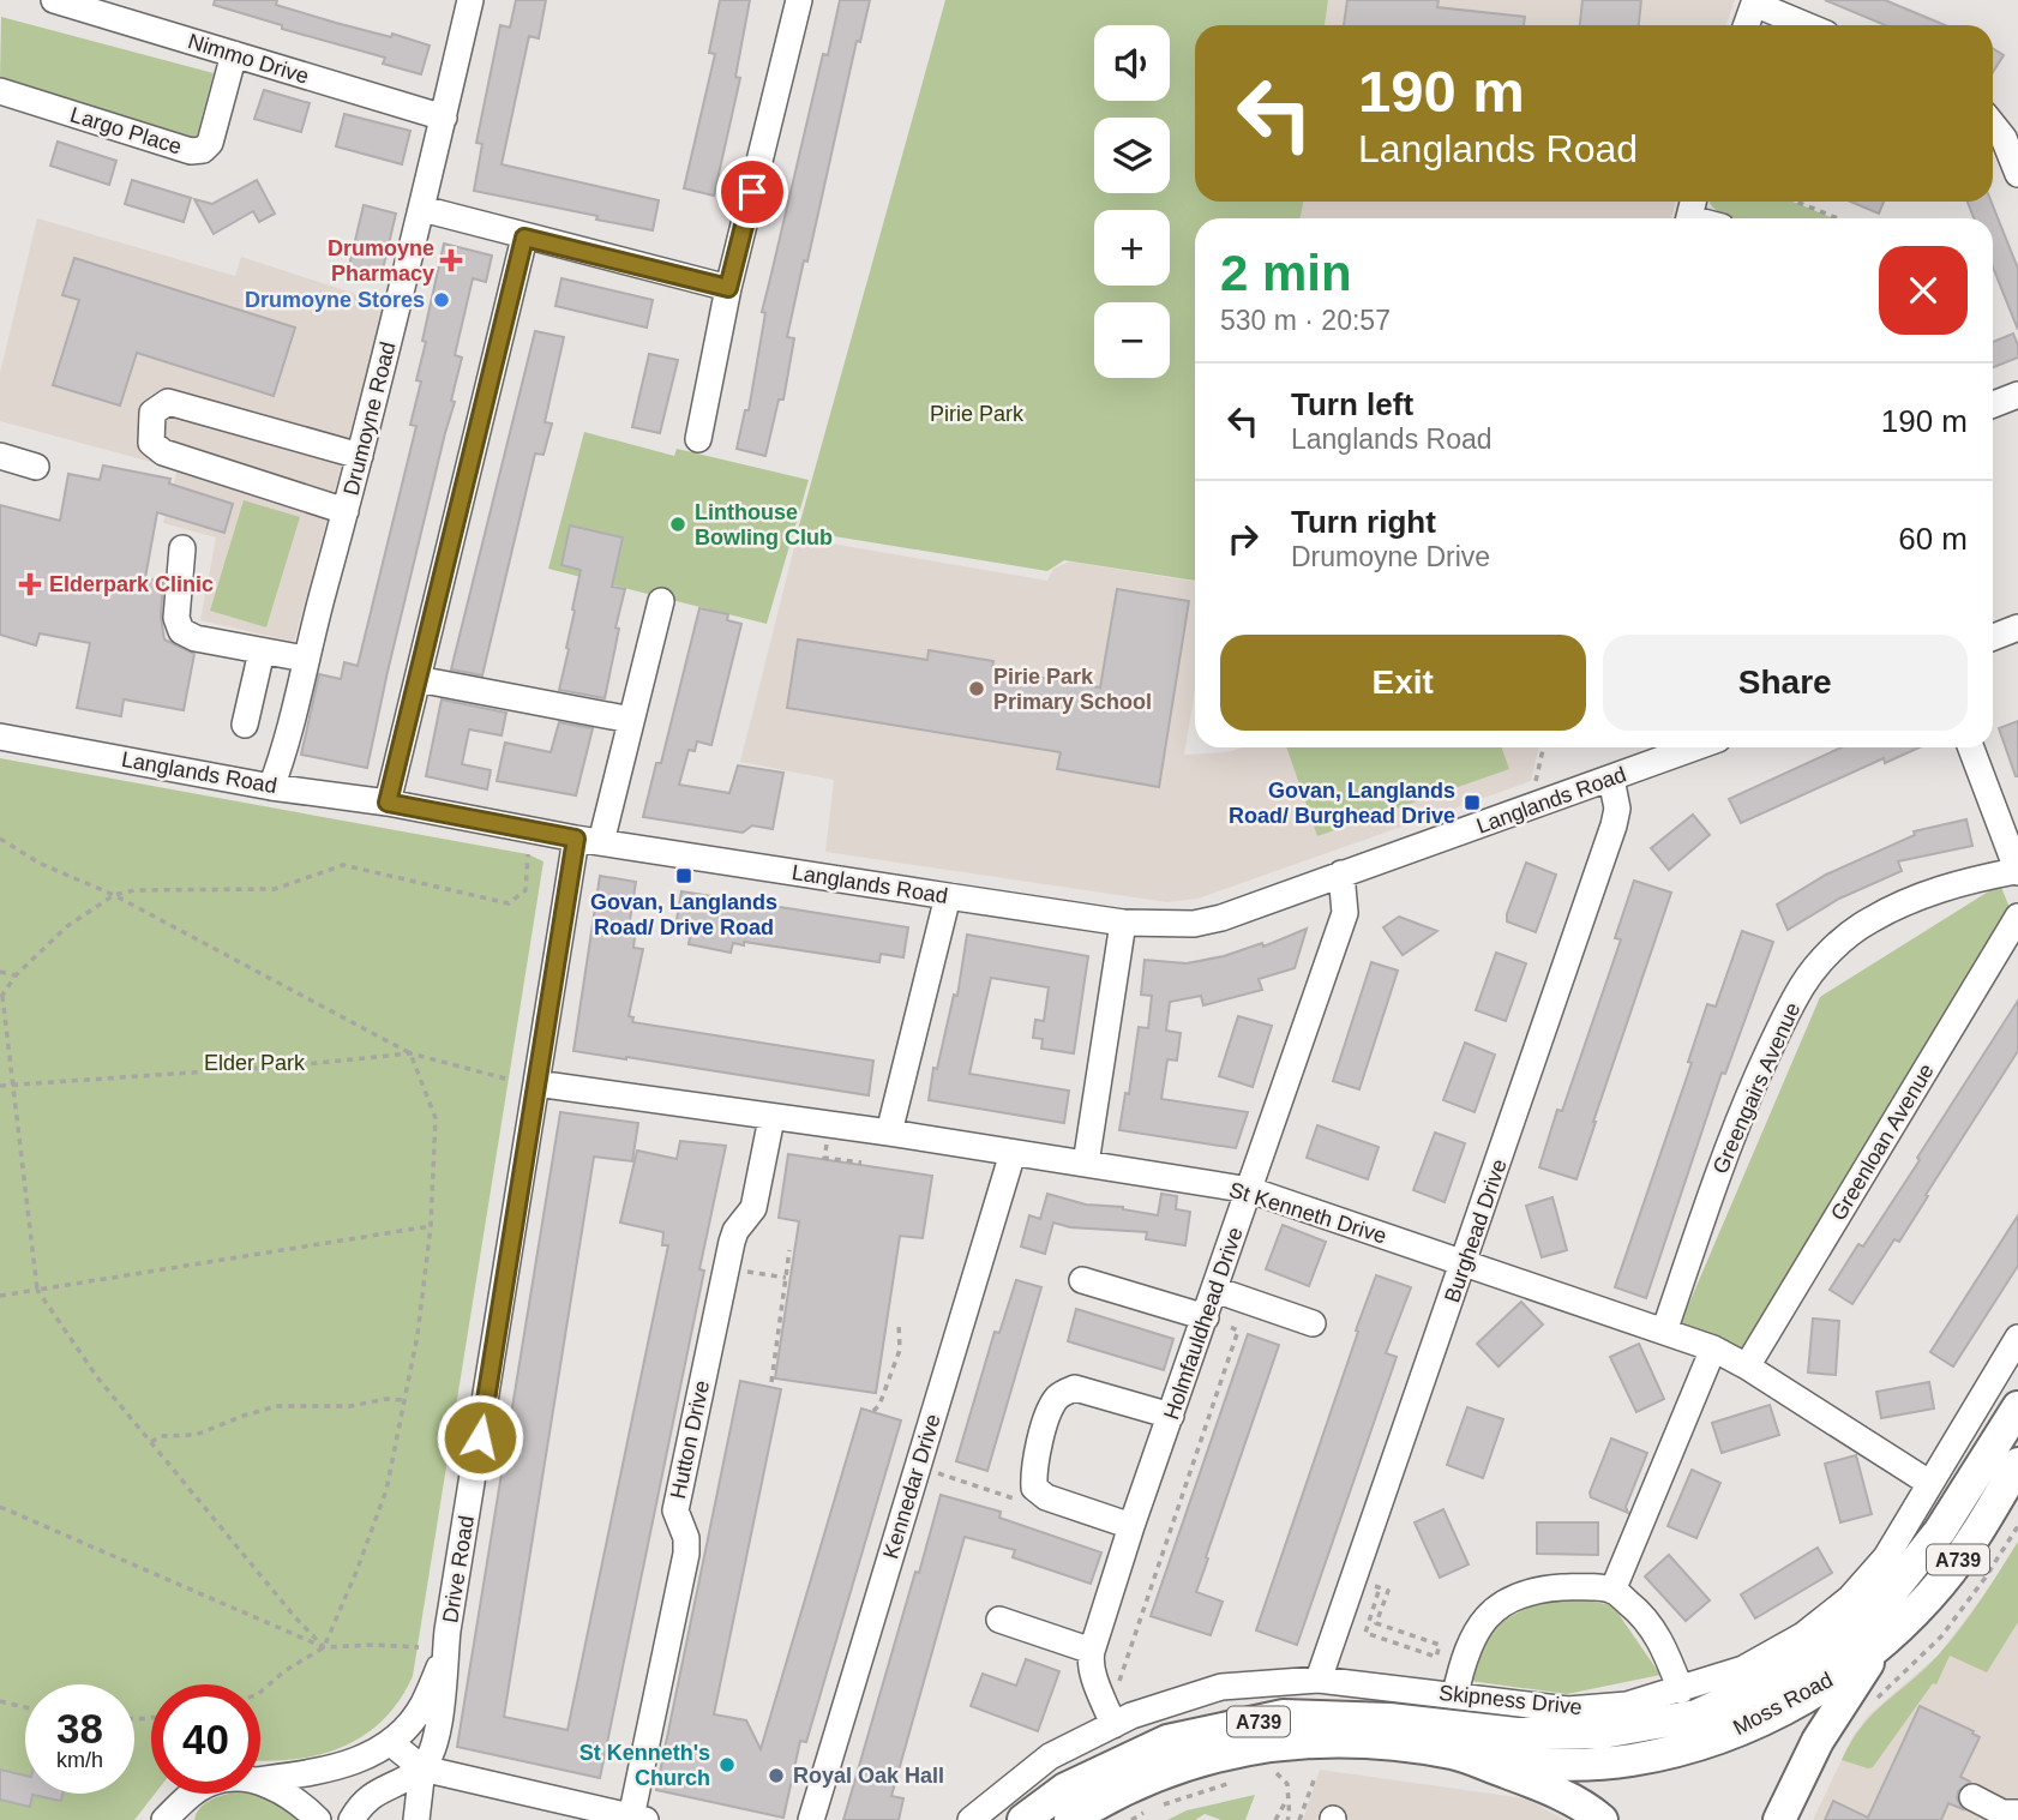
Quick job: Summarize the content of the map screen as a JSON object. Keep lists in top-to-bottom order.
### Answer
{
  "streets": {
    "main road": ["A739", "Moss Road"],
    "street": [
      "Nimmo Drive",
      "Largo Place",
      "Drumoyne Road",
      "Langlands Road",
      "Greengairs Avenue",
      "Greenloan Avenue",
      "St Kenneth Drive",
      "Burghead Drive",
      "Holmfauldhead Drive",
      "Hutton Drive",
      "Kennedar Drive",
      "Drive Road",
      "Skipness Drive"
    ]
  },
  "crossings": [
    ["Nimmo Drive", "Largo Place"],
    ["Nimmo Drive", "Drumoyne Road"],
    ["Drumoyne Road", "Langlands Road"],
    ["Langlands Road", "Burghead Drive"],
    ["Langlands Road", "Holmfauldhead Drive"],
    ["Langlands Road", "Drive Road"],
    ["Greengairs Avenue", "St Kenneth Drive"],
    ["Greenloan Avenue", "St Kenneth Drive"],
    ["St Kenneth Drive", "Burghead Drive"],
    ["St Kenneth Drive", "Holmfauldhead Drive"],
    ["St Kenneth Drive", "Hutton Drive"],
    ["St Kenneth Drive", "Kennedar Drive"],
    ["St Kenneth Drive", "Drive Road"],
    ["St Kenneth Drive", "Skipness Drive"],
    ["Burghead Drive", "Skipness Drive"],
    ["Holmfauldhead Drive", "Skipness Drive"],
    ["A739", "Moss Road"]
  ],
  "parks": ["Pirie Park", "Elder Park"],
  "places": {
    "health": ["Drumoyne Pharmacy", "Elderpark Clinic"],
    "other": [
      "Drumoyne Stores",
      "Linthouse Bowling Club",
      "Pirie Park Primary School",
      "St Kenneth's Church",
      "Royal Oak Hall"
    ],
    "transit": ["Govan, Langlands Road/ Burghead Drive", "Govan, Langlands Road/ Drive Road"]
  },
  "page": {
    "map_buttons": ["+", "−"],
    "turn": ["190 m", "Langlands Road"],
    "heading": ["2 min", "530 m · 20:57"],
    "list": [
      {
        "name": "Turn left",
        "note": "Langlands Road",
        "value": "190 m"
      },
      {
        "name": "Turn right",
        "note": "Drumoyne Drive",
        "value": "60 m"
      }
    ],
    "buttons": ["Exit", "Share"],
    "speed": "38 km/h",
    "limit": "40"
  }
}
